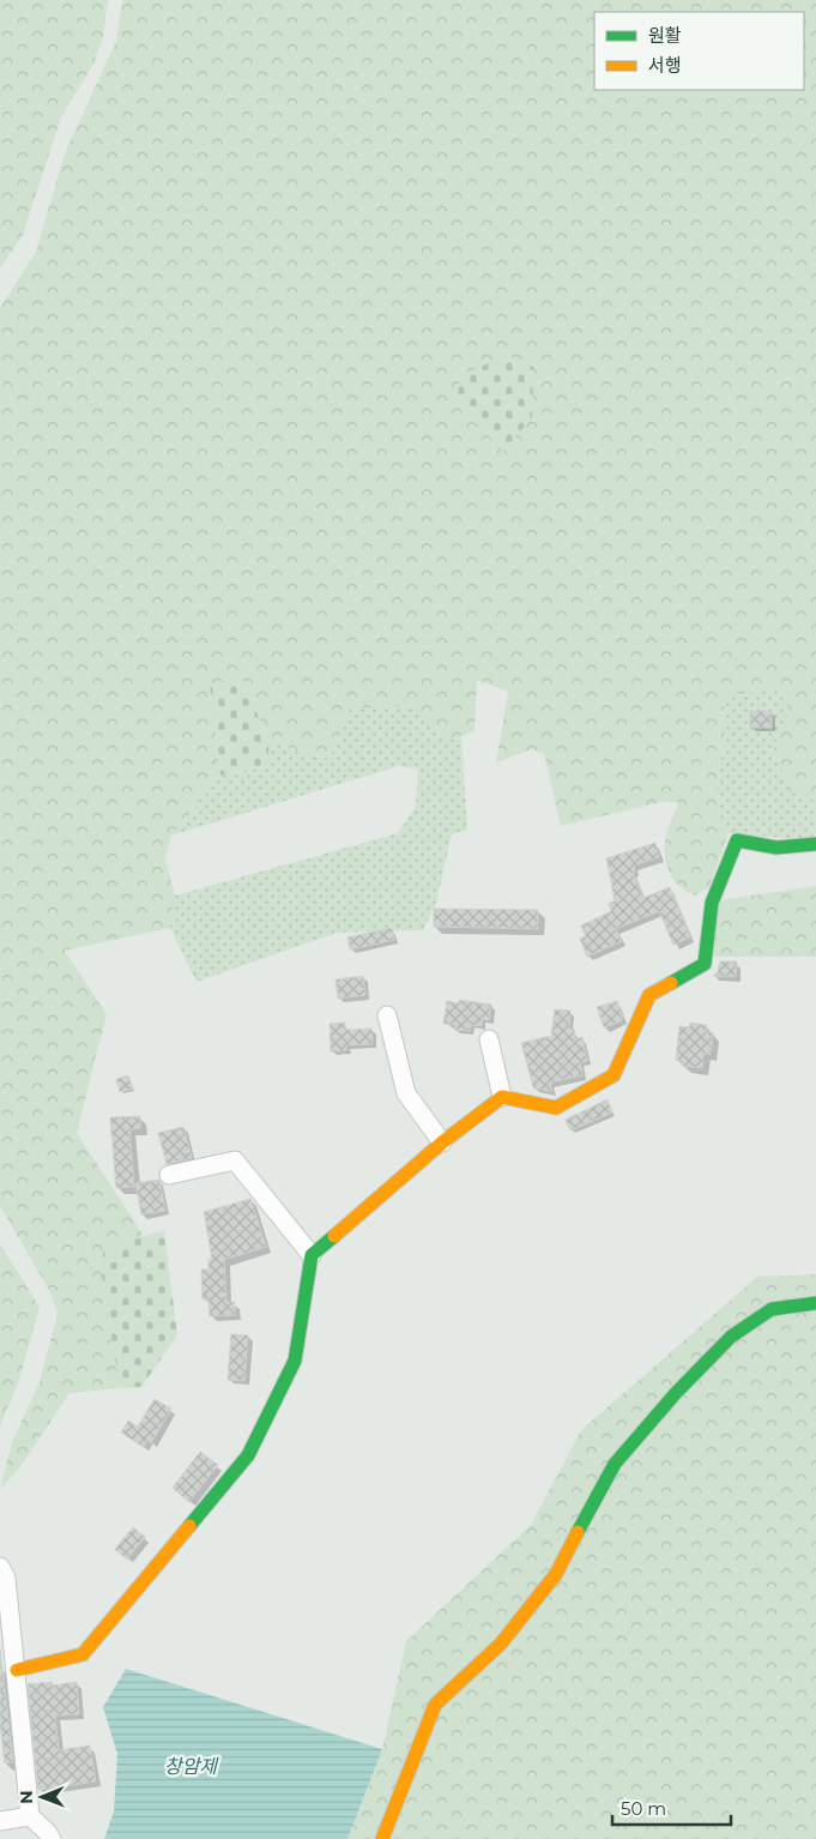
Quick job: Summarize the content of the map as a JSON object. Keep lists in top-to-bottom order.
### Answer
{
  "water": ["창암제"],
  "legend": ["원활", "서행"],
  "scale_bar": "50 m",
  "north": "left"
}
